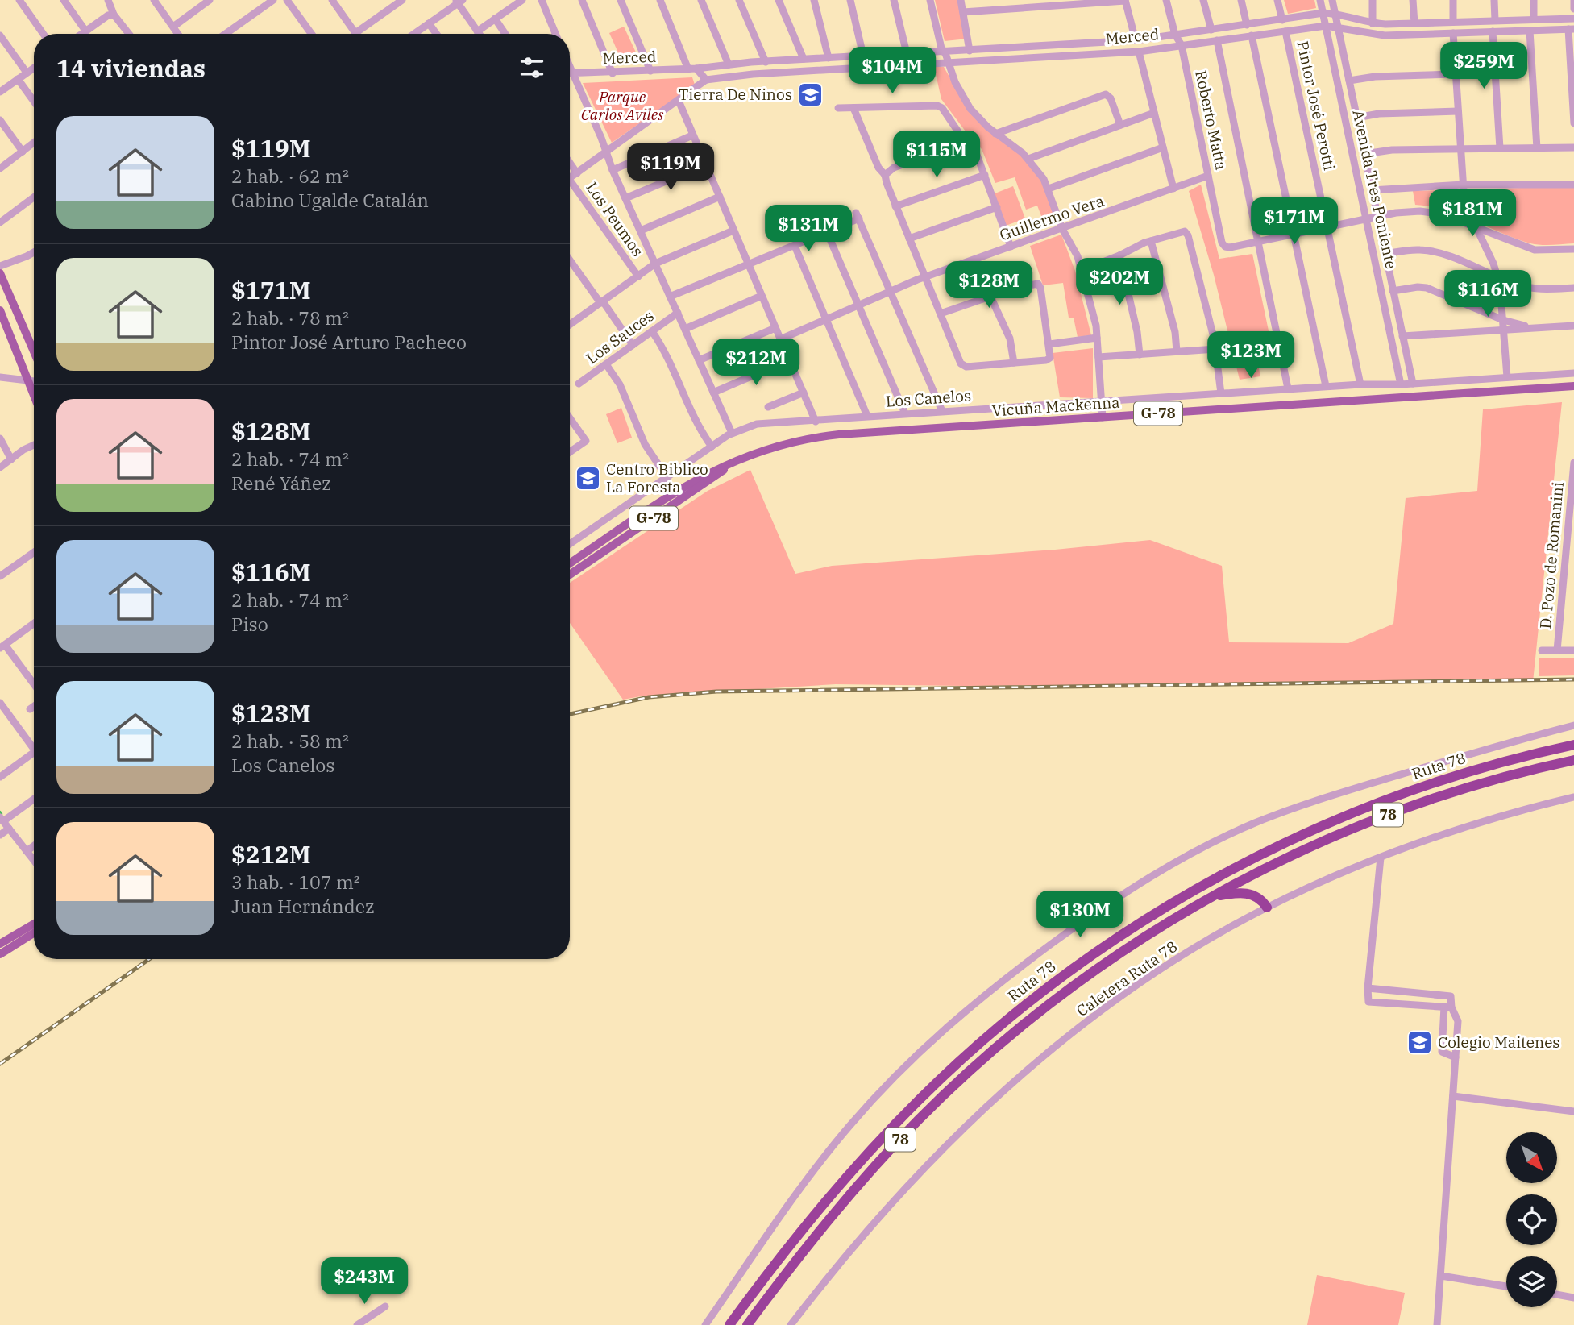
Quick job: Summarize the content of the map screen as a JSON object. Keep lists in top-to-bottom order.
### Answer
{
  "streets": {
    "highway": ["Ruta 78", "78"],
    "main road": ["Vicuña Mackenna", "G-78"],
    "street": [
      "Merced",
      "Pintor José Perotti",
      "Roberto Matta",
      "Avenida Tres Poniente",
      "Guillermo Vera",
      "Los Peumos",
      "Los Sauces",
      "Los Canelos",
      "D. Pozo de Romanini",
      "Caletera Ruta 78"
    ]
  },
  "crossings": [
    ["Merced", "Pintor José Perotti"],
    ["Merced", "Roberto Matta"],
    ["Merced", "Avenida Tres Poniente"],
    ["Pintor José Perotti", "Los Canelos"],
    ["Roberto Matta", "Guillermo Vera"],
    ["Avenida Tres Poniente", "Los Canelos"]
  ],
  "parks": ["Parque Carlos Aviles"],
  "places": {
    "school or university": ["Tierra De Ninos", "Centro Biblico La Foresta", "Colegio Maitenes"]
  },
  "north": "bottom right",
  "page": {
    "heading": "14 viviendas",
    "price": [
      "$259M",
      "$104M",
      "$115M",
      "$119M",
      "$181M",
      "$171M",
      "$131M",
      "$202M",
      "$128M",
      "$116M",
      "$123M",
      "$212M",
      "$130M",
      "$243M"
    ],
    "list": [
      {
        "name": "$119M",
        "note": "2 hab. · 62 m² · Gabino Ugalde Catalán"
      },
      {
        "name": "$171M",
        "note": "2 hab. · 78 m² · Pintor José Arturo Pacheco"
      },
      {
        "name": "$128M",
        "note": "2 hab. · 74 m² · René Yáñez"
      },
      {
        "name": "$116M",
        "note": "2 hab. · 74 m² · Piso"
      },
      {
        "name": "$123M",
        "note": "2 hab. · 58 m² · Los Canelos"
      },
      {
        "name": "$212M",
        "note": "3 hab. · 107 m² · Juan Hernández"
      }
    ]
  }
}
